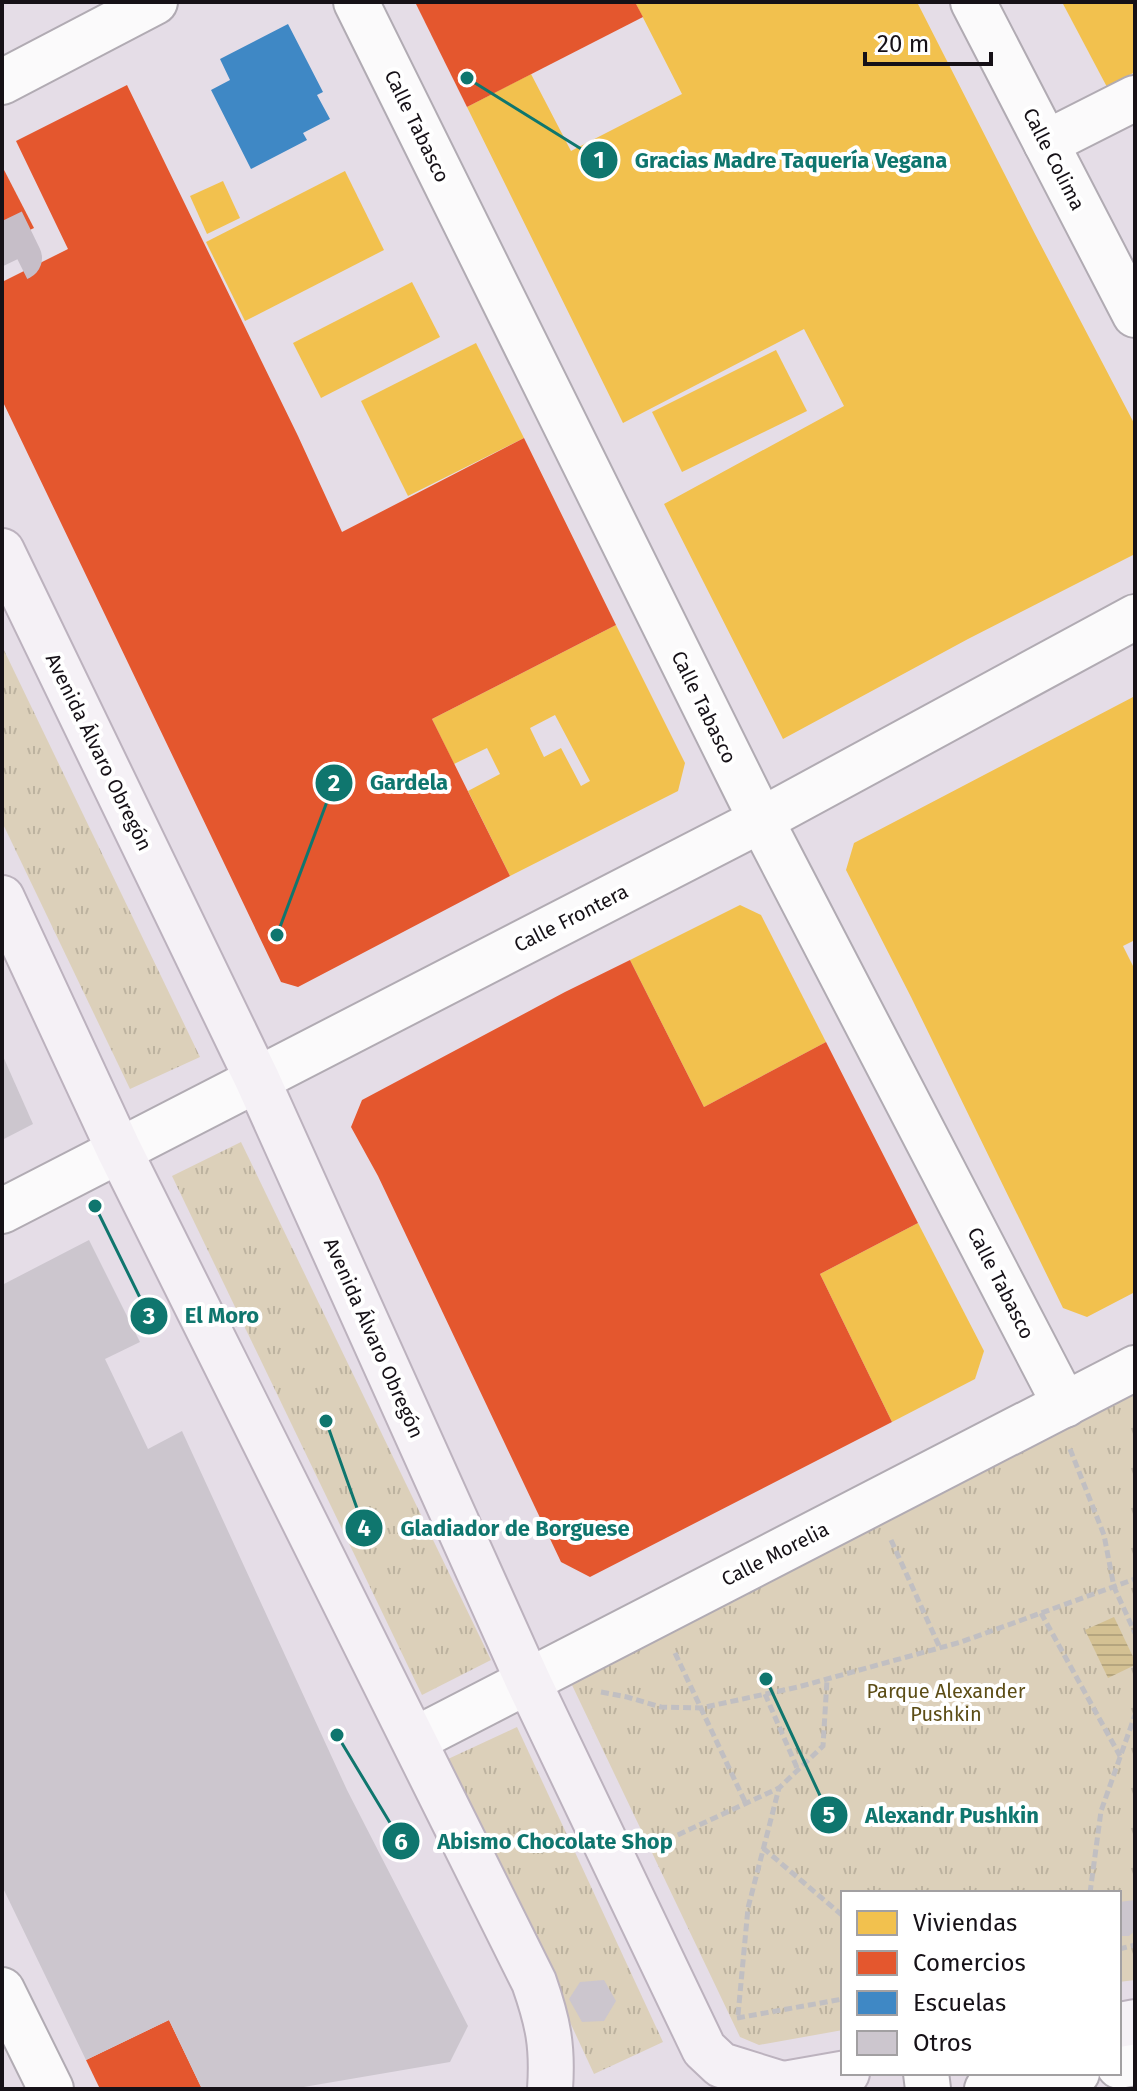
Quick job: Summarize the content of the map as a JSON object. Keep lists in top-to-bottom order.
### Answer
{
  "streets": {
    "main road": ["Avenida Álvaro Obregón"],
    "street": [
      "Calle Tabasco",
      "Calle Colima",
      "Calle Frontera",
      "Calle Morelia"
    ]
  },
  "crossings": [
    ["Calle Tabasco", "Calle Frontera"],
    ["Calle Tabasco", "Calle Morelia"],
    ["Avenida Álvaro Obregón", "Calle Frontera"],
    ["Avenida Álvaro Obregón", "Calle Morelia"]
  ],
  "parks": ["Parque Alexander Pushkin"],
  "places": [
    "Gracias Madre Taquería Vegana",
    "Gardela",
    "El Moro",
    "Gladiador de Borguese",
    "Alexandr Pushkin",
    "Abismo Chocolate Shop"
  ],
  "legend": [
    "Viviendas",
    "Comercios",
    "Escuelas",
    "Otros"
  ],
  "scale_bar": "20 m"
}
